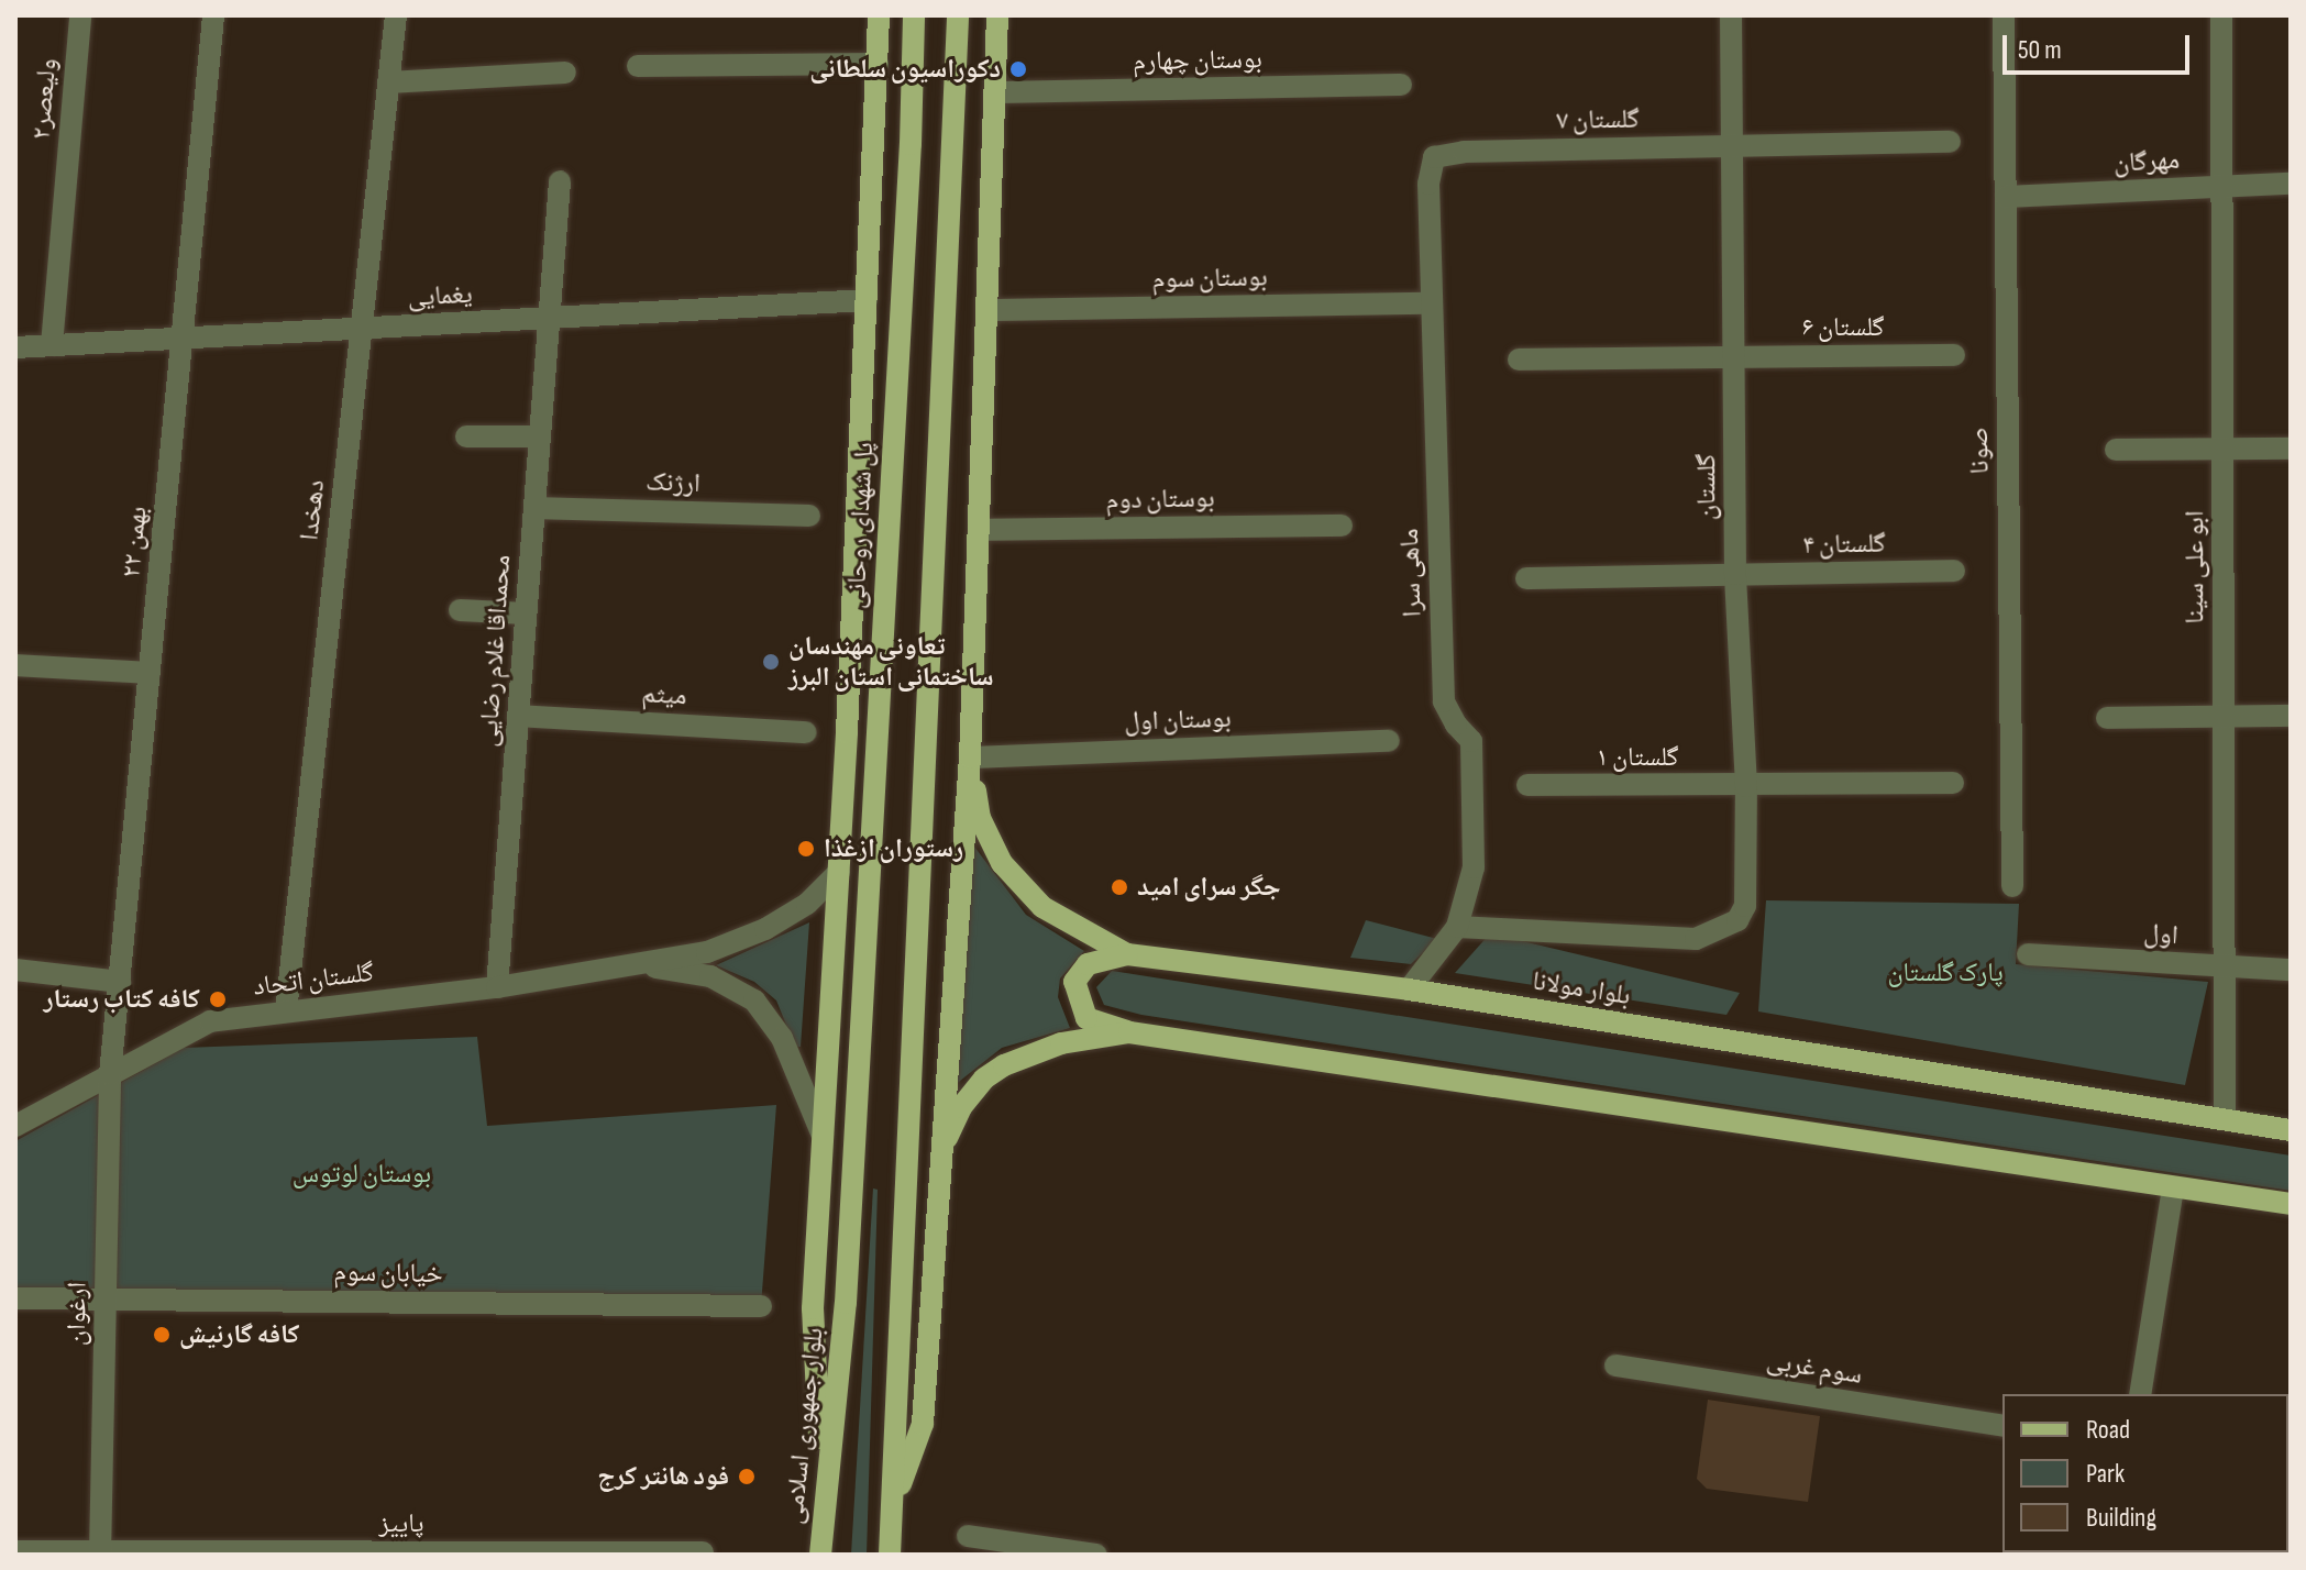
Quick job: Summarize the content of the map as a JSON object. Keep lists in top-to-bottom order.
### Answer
{
  "streets": {
    "main road": ["پل شهدای روحانی", "بلوار مولانا", "بلوار جمهوری اسلامی"],
    "street": [
      "بوستان چهارم",
      "ولیعصر۲",
      "گلستان ۷",
      "مهرگان",
      "بوستان سوم",
      "یغمایی",
      "گلستان ۶",
      "صونا",
      "ارژنک",
      "گلستان",
      "بوستان دوم",
      "دهخدا",
      "۲۲ بهمن",
      "گلستان ۴",
      "ابو علی سینا",
      "ماهی سرا",
      "محمداقا غلام رضایی",
      "میثم",
      "بوستان اول",
      "گلستان ۱",
      "اول",
      "گلستان اتحاد",
      "خیابان سوم",
      "ارغوان",
      "سوم غربی",
      "پاییز"
    ]
  },
  "crossings": [
    ["ولیعصر۲", "یغمایی"],
    ["گلستان ۷", "گلستان"],
    ["گلستان ۷", "ماهی سرا"],
    ["مهرگان", "صونا"],
    ["مهرگان", "ابو علی سینا"],
    ["بوستان سوم", "ماهی سرا"],
    ["یغمایی", "دهخدا"],
    ["یغمایی", "۲۲ بهمن"],
    ["یغمایی", "محمداقا غلام رضایی"],
    ["گلستان ۶", "گلستان"],
    ["ارژنک", "محمداقا غلام رضایی"],
    ["گلستان", "گلستان ۴"],
    ["گلستان", "ماهی سرا"],
    ["گلستان", "گلستان ۱"],
    ["دهخدا", "گلستان اتحاد"],
    ["پل شهدای روحانی", "بلوار جمهوری اسلامی"],
    ["۲۲ بهمن", "گلستان اتحاد"],
    ["۲۲ بهمن", "ارغوان"],
    ["ابو علی سینا", "اول"],
    ["ابو علی سینا", "بلوار مولانا"],
    ["ماهی سرا", "بلوار مولانا"],
    ["محمداقا غلام رضایی", "میثم"],
    ["محمداقا غلام رضایی", "گلستان اتحاد"],
    ["بوستان اول", "بلوار مولانا"],
    ["گلستان اتحاد", "ارغوان"],
    ["خیابان سوم", "ارغوان"],
    ["ارغوان", "پاییز"]
  ],
  "parks": ["پارک گلستان", "بوستان لوتوس"],
  "places": [
    "دکوراسیون سلطانی",
    "تعاونی مهندسان ساختمانی استان البرز",
    "رستوران ازغذا",
    "جگر سرای امید",
    "کافه کتاب رستار",
    "کافه گارنیش",
    "فود هانتر کرج"
  ],
  "legend": ["Road", "Park", "Building"],
  "scale_bar": "50 m"
}
